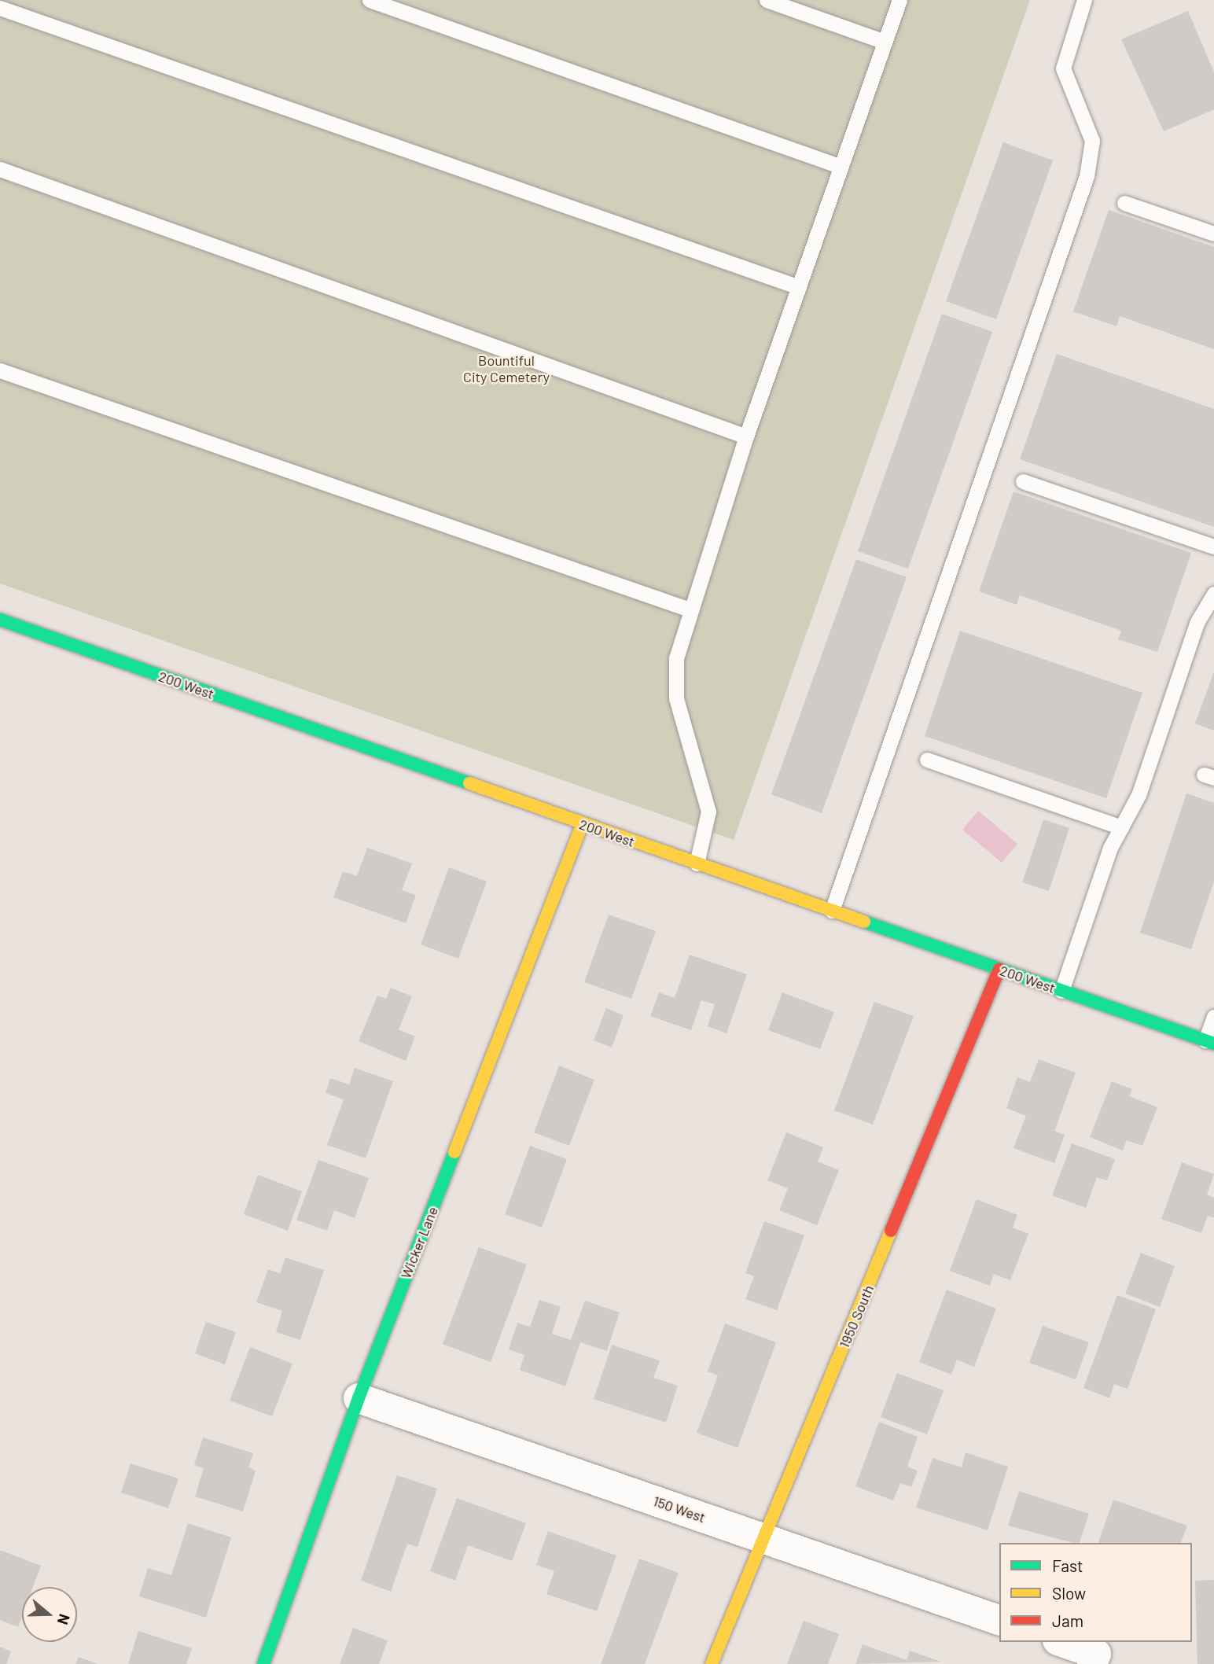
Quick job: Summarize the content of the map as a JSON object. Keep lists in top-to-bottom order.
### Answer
{
  "streets": {
    "street": [
      "200 West",
      "Wicker Lane",
      "1950 South",
      "150 West"
    ]
  },
  "crossings": [
    ["200 West", "Wicker Lane"],
    ["200 West", "1950 South"],
    ["Wicker Lane", "150 West"],
    ["1950 South", "150 West"]
  ],
  "parks": ["Bountiful City Cemetery"],
  "legend": ["Fast", "Slow", "Jam"],
  "north": "right"
}
